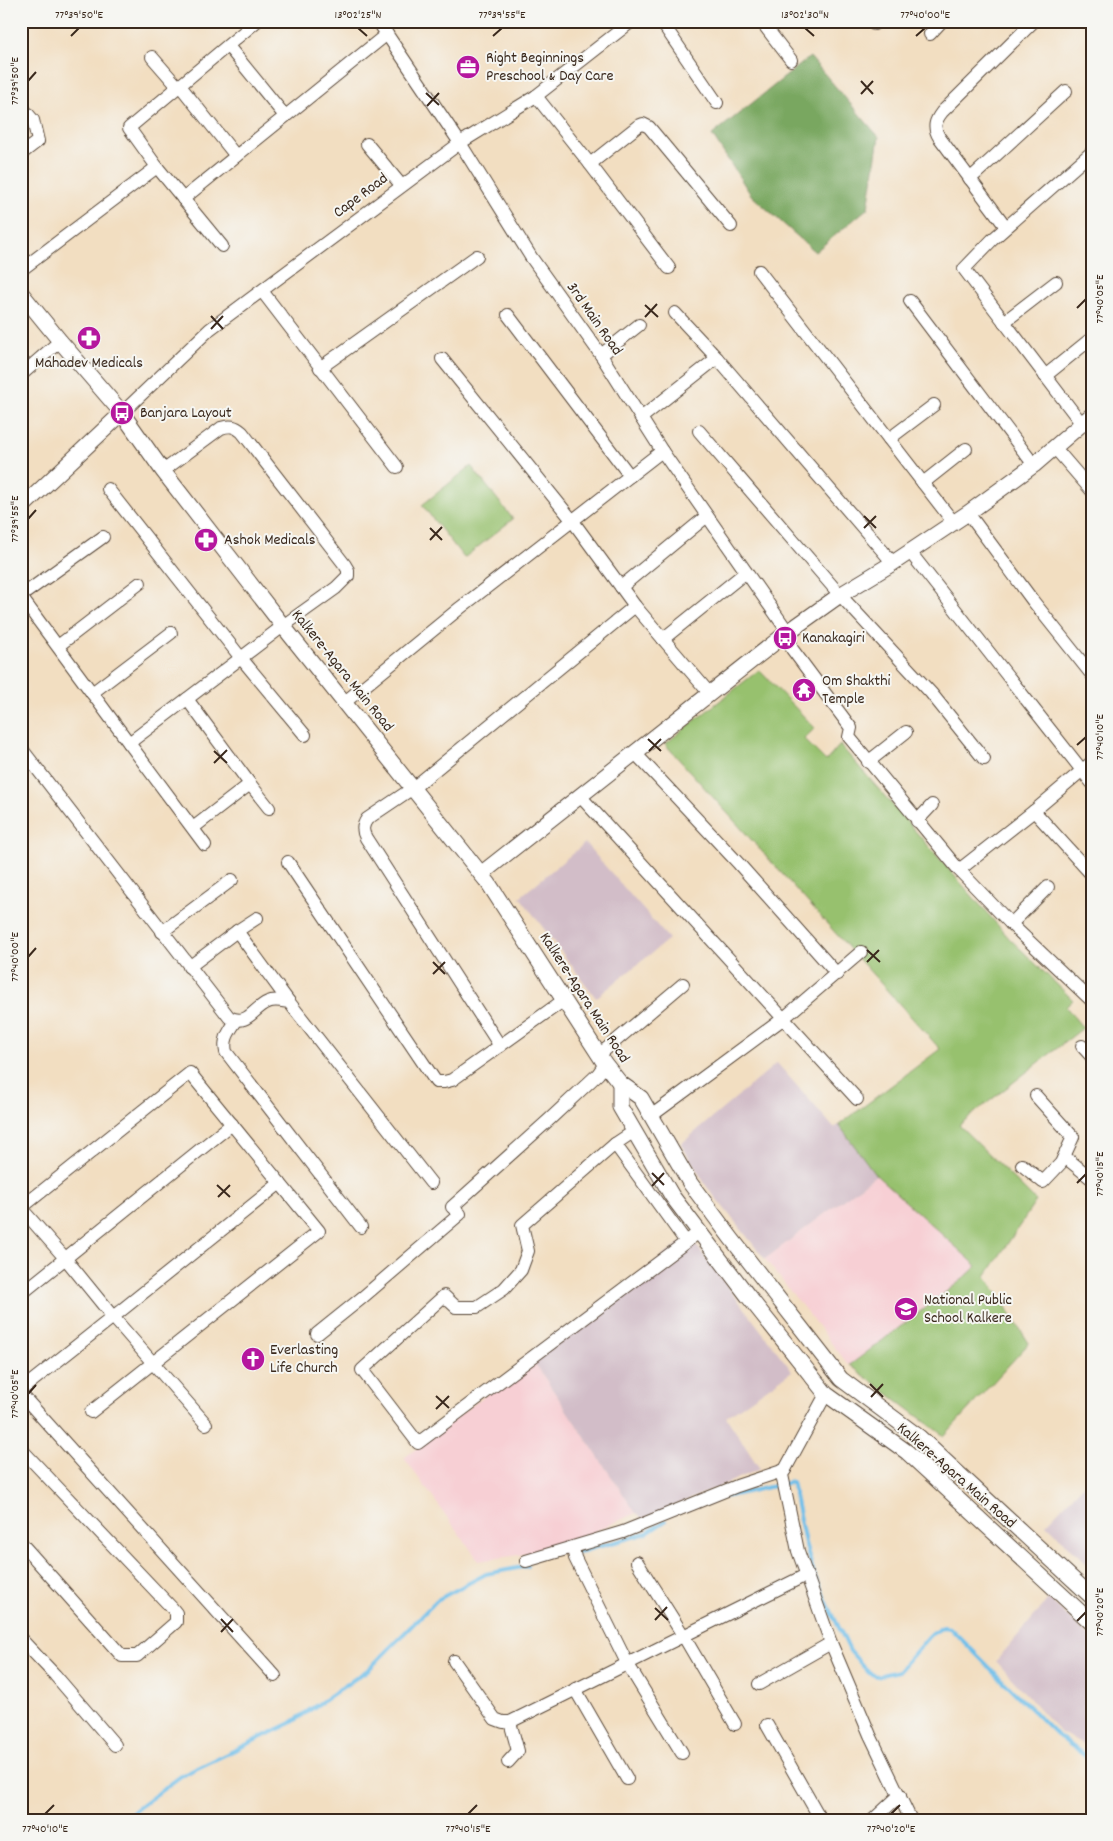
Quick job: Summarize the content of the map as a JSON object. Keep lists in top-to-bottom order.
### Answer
{
  "streets": {
    "street": ["Cape Road", "3rd Main Road", "Kalkere-Agara Main Road"]
  },
  "crossings": [
    ["Cape Road", "3rd Main Road"],
    ["Cape Road", "Kalkere-Agara Main Road"]
  ],
  "places": {
    "office": ["Right Beginnings Preschool & Day Care"],
    "pharmacy": ["Mahadev Medicals", "Ashok Medicals"],
    "bus stop": ["Banjara Layout", "Kanakagiri"],
    "temple": ["Om Shakthi Temple"],
    "school or university": ["National Public School Kalkere"],
    "church": ["Everlasting Life Church"]
  },
  "coordinates": [
    "77°39'50\"E",
    "13°02'25\"N",
    "77°39'55\"E",
    "13°02'30\"N",
    "77°40'00\"E",
    "77°40'05\"E",
    "77°40'10\"E",
    "77°40'15\"E",
    "77°40'20\"E"
  ]
}
